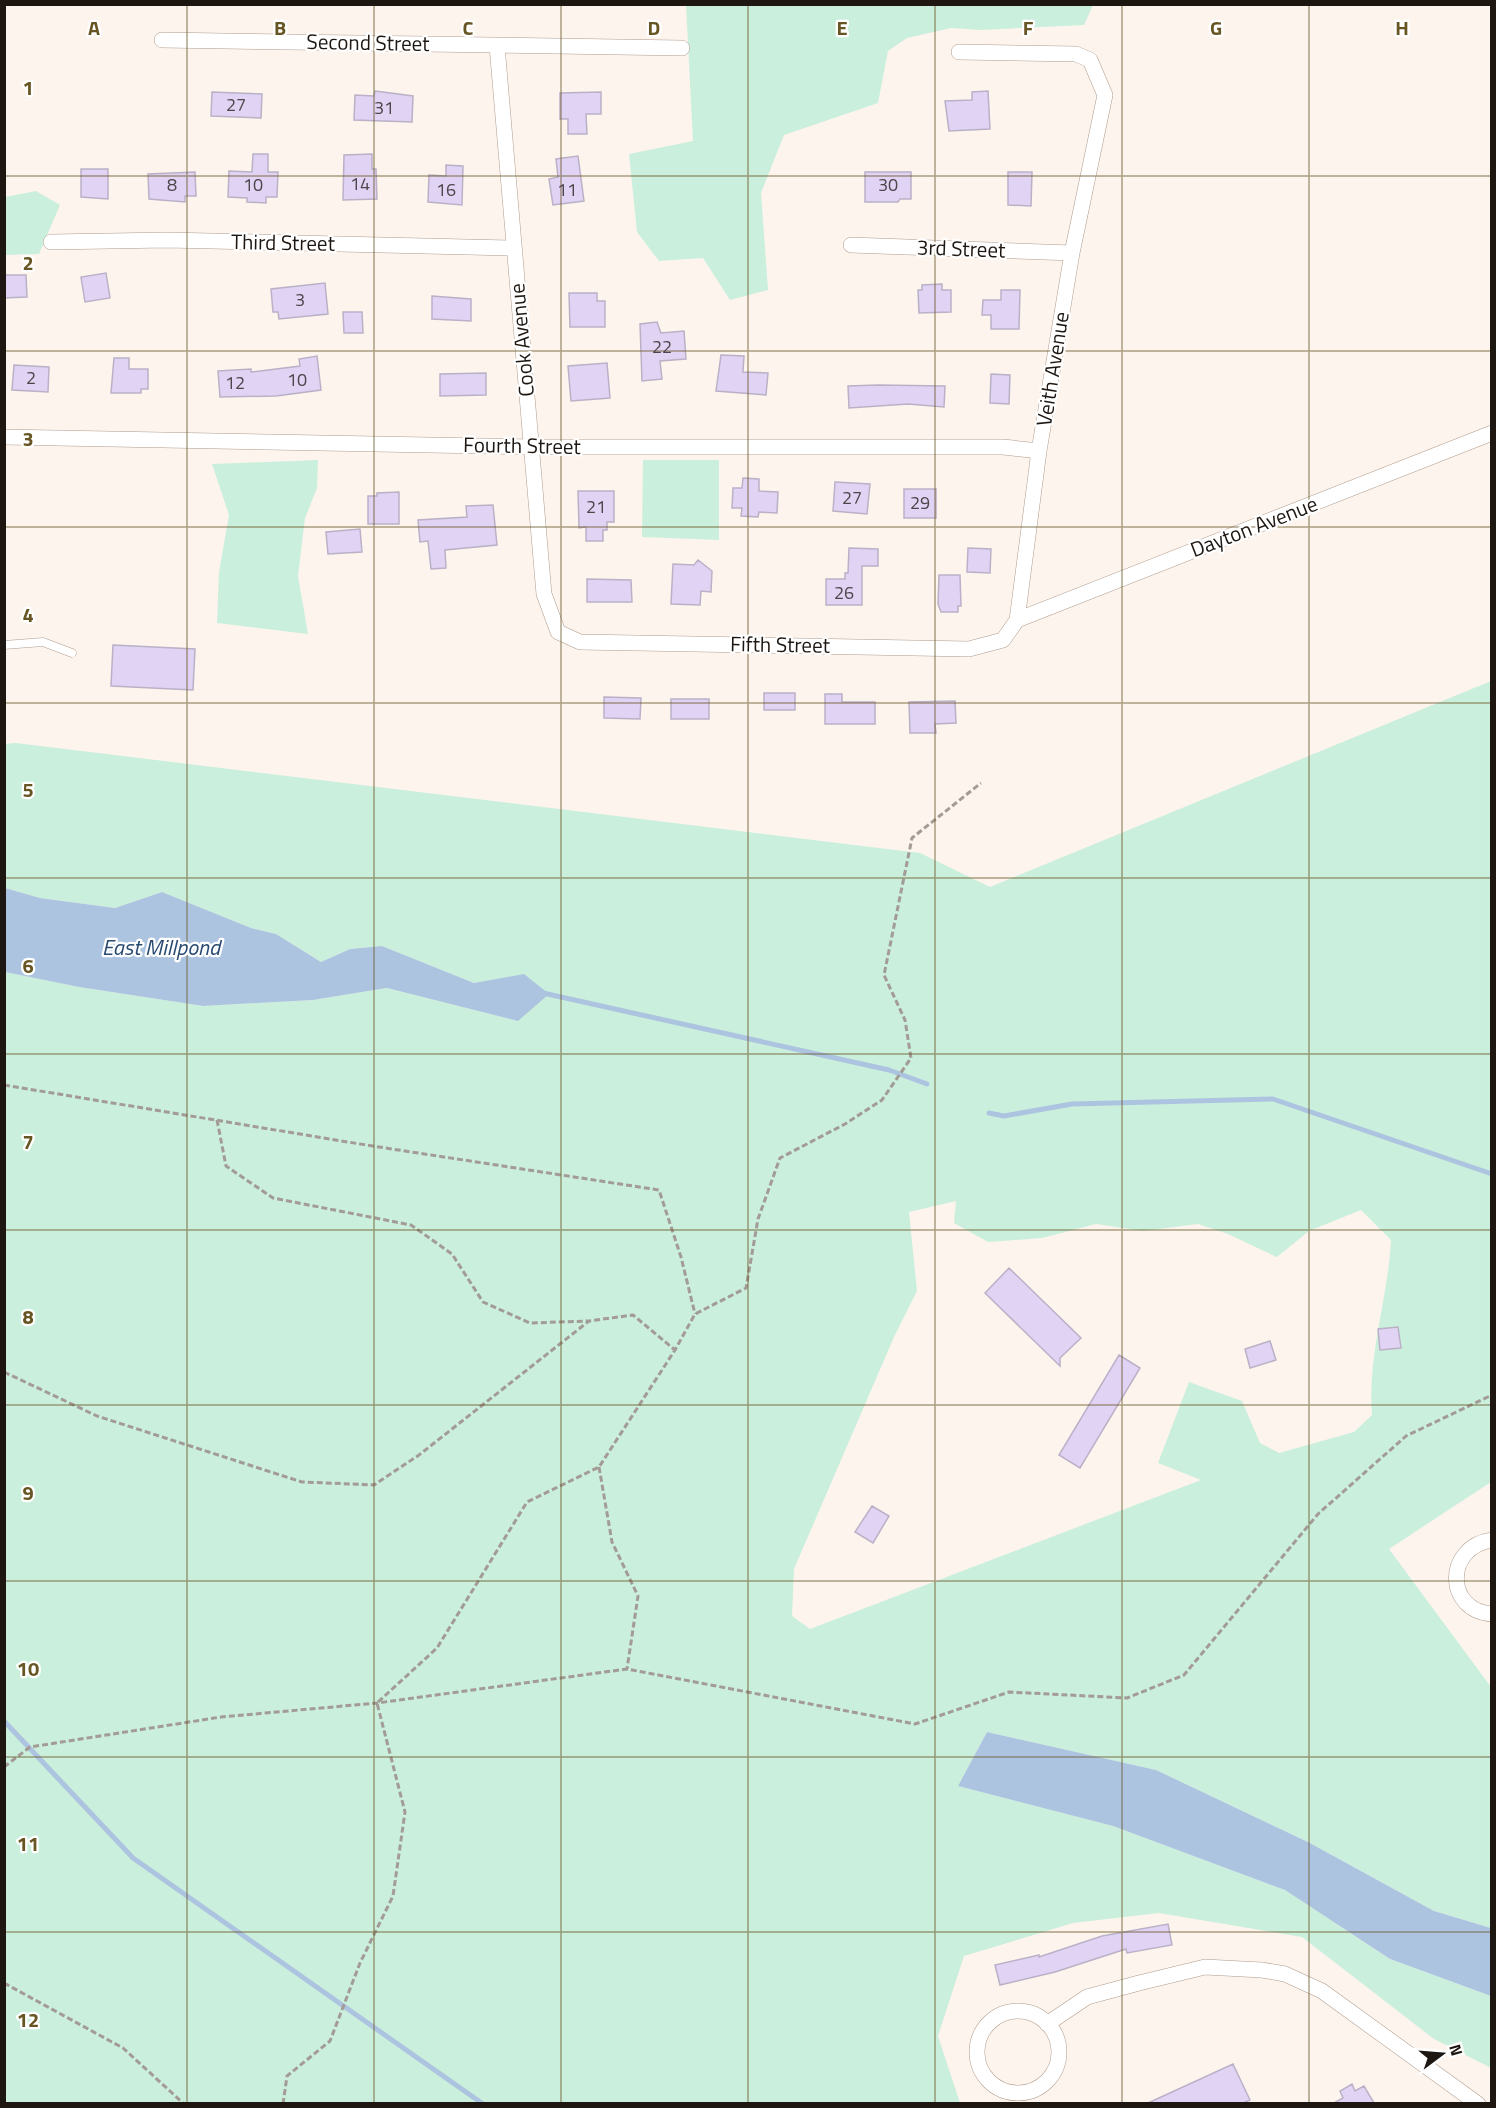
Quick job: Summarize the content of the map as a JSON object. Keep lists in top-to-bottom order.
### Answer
{
  "streets": {
    "street": [
      "Second Street",
      "Third Street",
      "3rd Street",
      "Cook Avenue",
      "Veith Avenue",
      "Fourth Street",
      "Dayton Avenue",
      "Fifth Street"
    ]
  },
  "crossings": [
    ["Second Street", "Cook Avenue"],
    ["Third Street", "Cook Avenue"],
    ["3rd Street", "Veith Avenue"],
    ["Cook Avenue", "Fourth Street"],
    ["Cook Avenue", "Fifth Street"],
    ["Veith Avenue", "Fourth Street"],
    ["Veith Avenue", "Dayton Avenue"],
    ["Veith Avenue", "Fifth Street"]
  ],
  "water": ["East Millpond"],
  "house_numbers": [
    "27",
    "31",
    "14",
    "8",
    "10",
    "30",
    "16",
    "11",
    "3",
    "22",
    "2",
    "10",
    "12",
    "27",
    "29",
    "21",
    "26"
  ],
  "north": "right",
  "grid": {
    "columns": [
      "A",
      "B",
      "C",
      "D",
      "E",
      "F",
      "G",
      "H"
    ],
    "rows": [
      "1",
      "2",
      "3",
      "4",
      "5",
      "6",
      "7",
      "8",
      "9",
      "10",
      "11",
      "12"
    ]
  }
}
